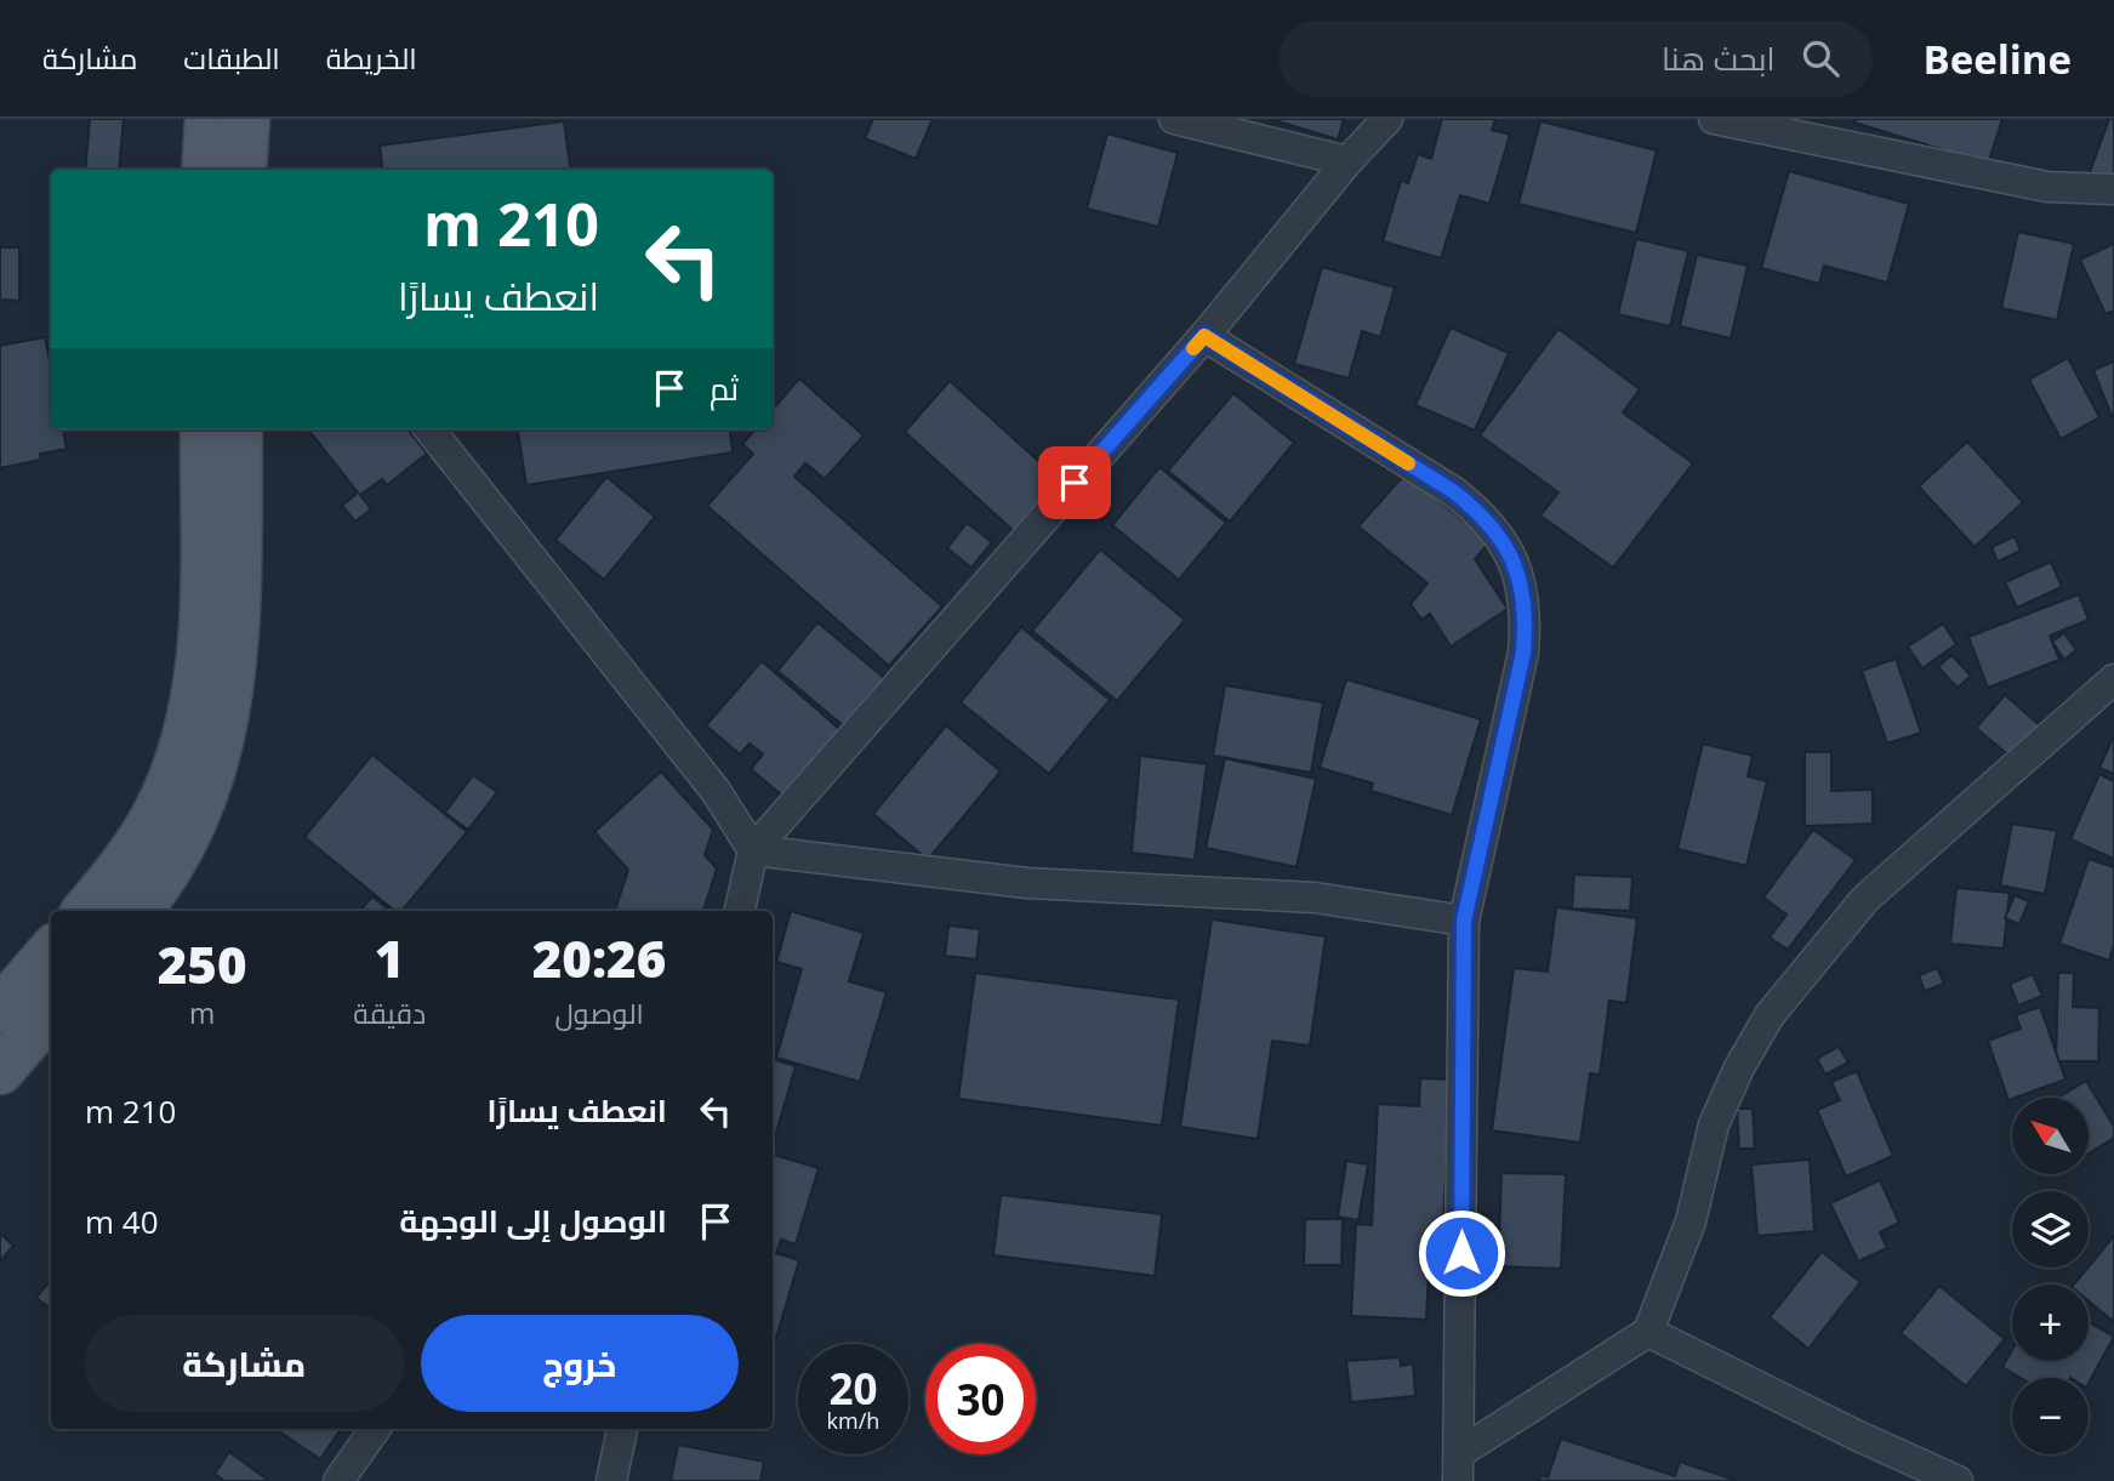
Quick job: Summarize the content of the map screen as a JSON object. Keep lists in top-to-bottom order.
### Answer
{
  "north": "top left",
  "page": {
    "header": "Beeline",
    "search": "ابحث هنا",
    "nav": ["الخريطة", "الطبقات", "مشاركة"],
    "turn": ["210 m", "انعطف يسارًا"],
    "then": "ثم",
    "eta": [
      "20:26",
      "الوصول",
      "1",
      "دقيقة",
      "250",
      "m"
    ],
    "list": [
      {
        "name": "انعطف يسارًا",
        "value": "210 m"
      },
      {
        "name": "الوصول إلى الوجهة",
        "value": "40 m"
      }
    ],
    "map_buttons": ["+", "−"],
    "buttons": ["خروج", "مشاركة"],
    "speed": "20 km/h",
    "limit": "30"
  }
}
